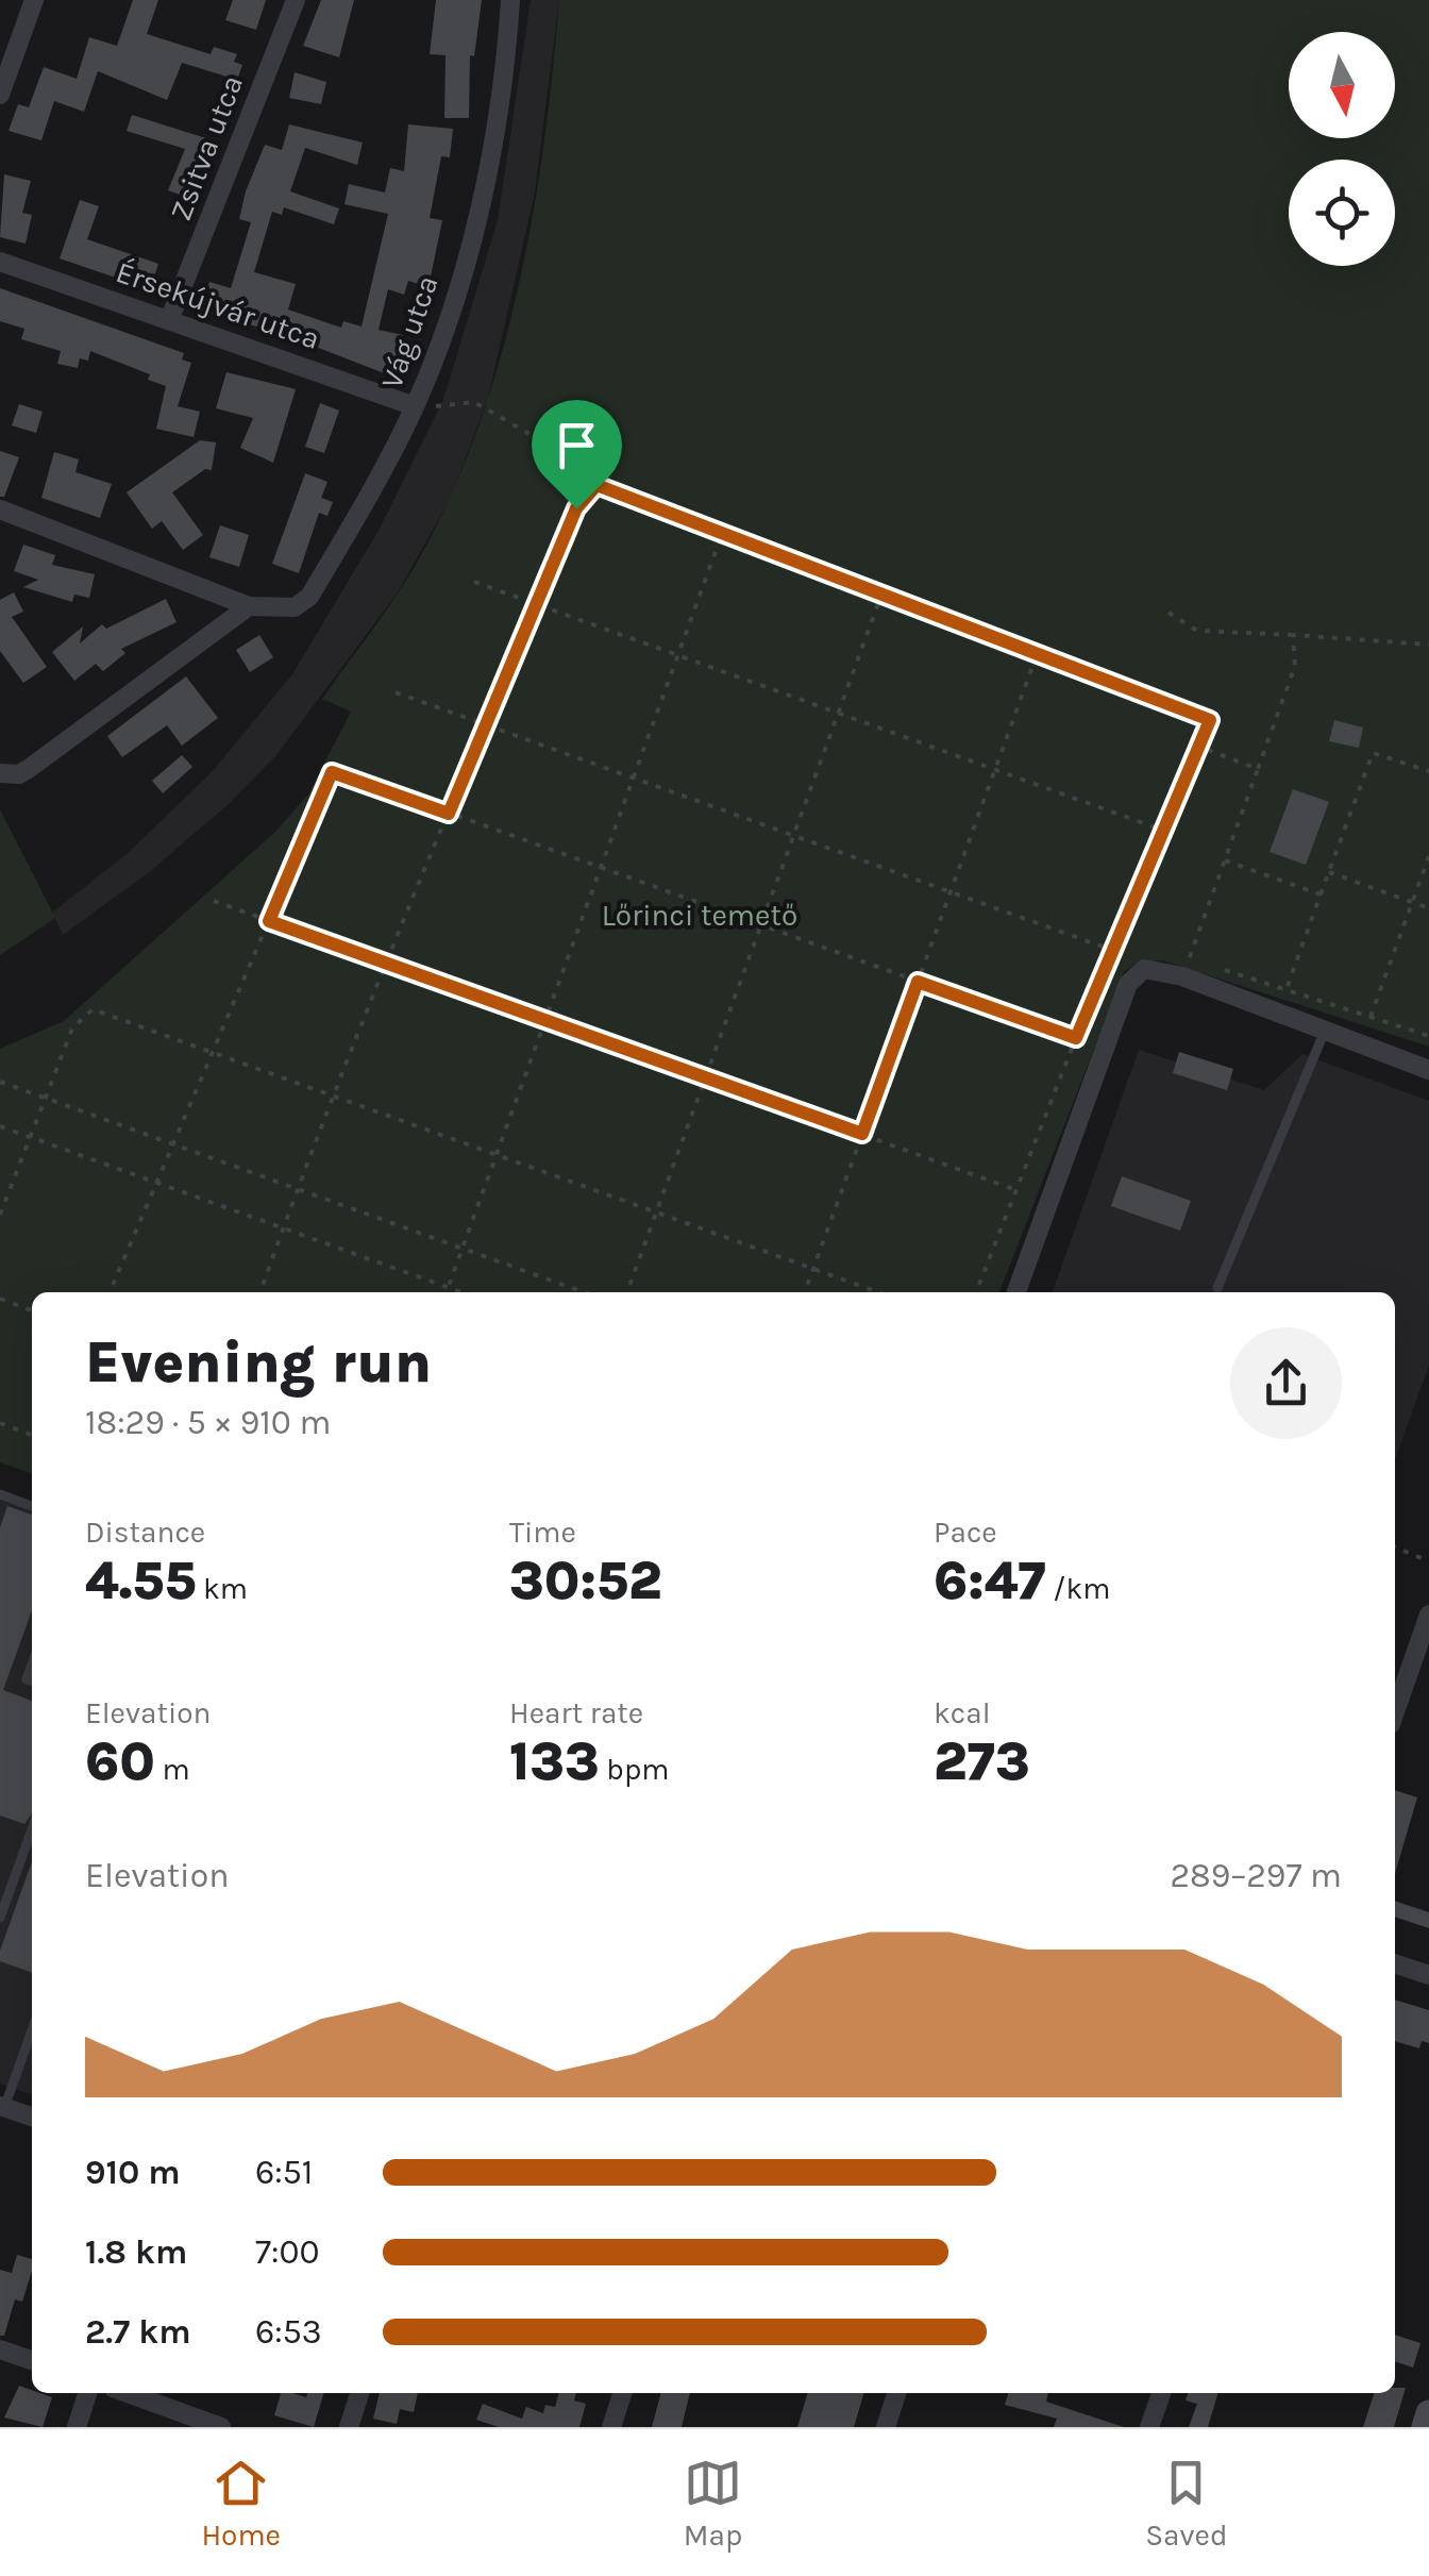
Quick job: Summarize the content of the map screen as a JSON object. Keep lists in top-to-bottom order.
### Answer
{
  "streets": {
    "street": ["Zsitva utca", "Érsekújvár utca", "Vág utca"]
  },
  "crossings": [
    ["Zsitva utca", "Érsekújvár utca"],
    ["Érsekújvár utca", "Vág utca"]
  ],
  "parks": ["Lőrinci temető"],
  "north": "bottom",
  "page": {
    "heading": ["Evening run", "18:29 · 5 × 910 m"],
    "stats": [
      ["Distance", "4.55 km"],
      ["Time", "30:52"],
      ["Pace", "6:47 /km"],
      ["Elevation", "60 m"],
      ["Heart rate", "133 bpm"],
      ["kcal", "273"]
    ],
    "chart": ["Elevation", "289–297 m"],
    "list": [
      {
        "name": "910 m",
        "note": "6:51"
      },
      {
        "name": "1.8 km",
        "note": "7:00"
      },
      {
        "name": "2.7 km",
        "note": "6:53"
      }
    ],
    "tabs": ["Home", "Map", "Saved"]
  }
}
